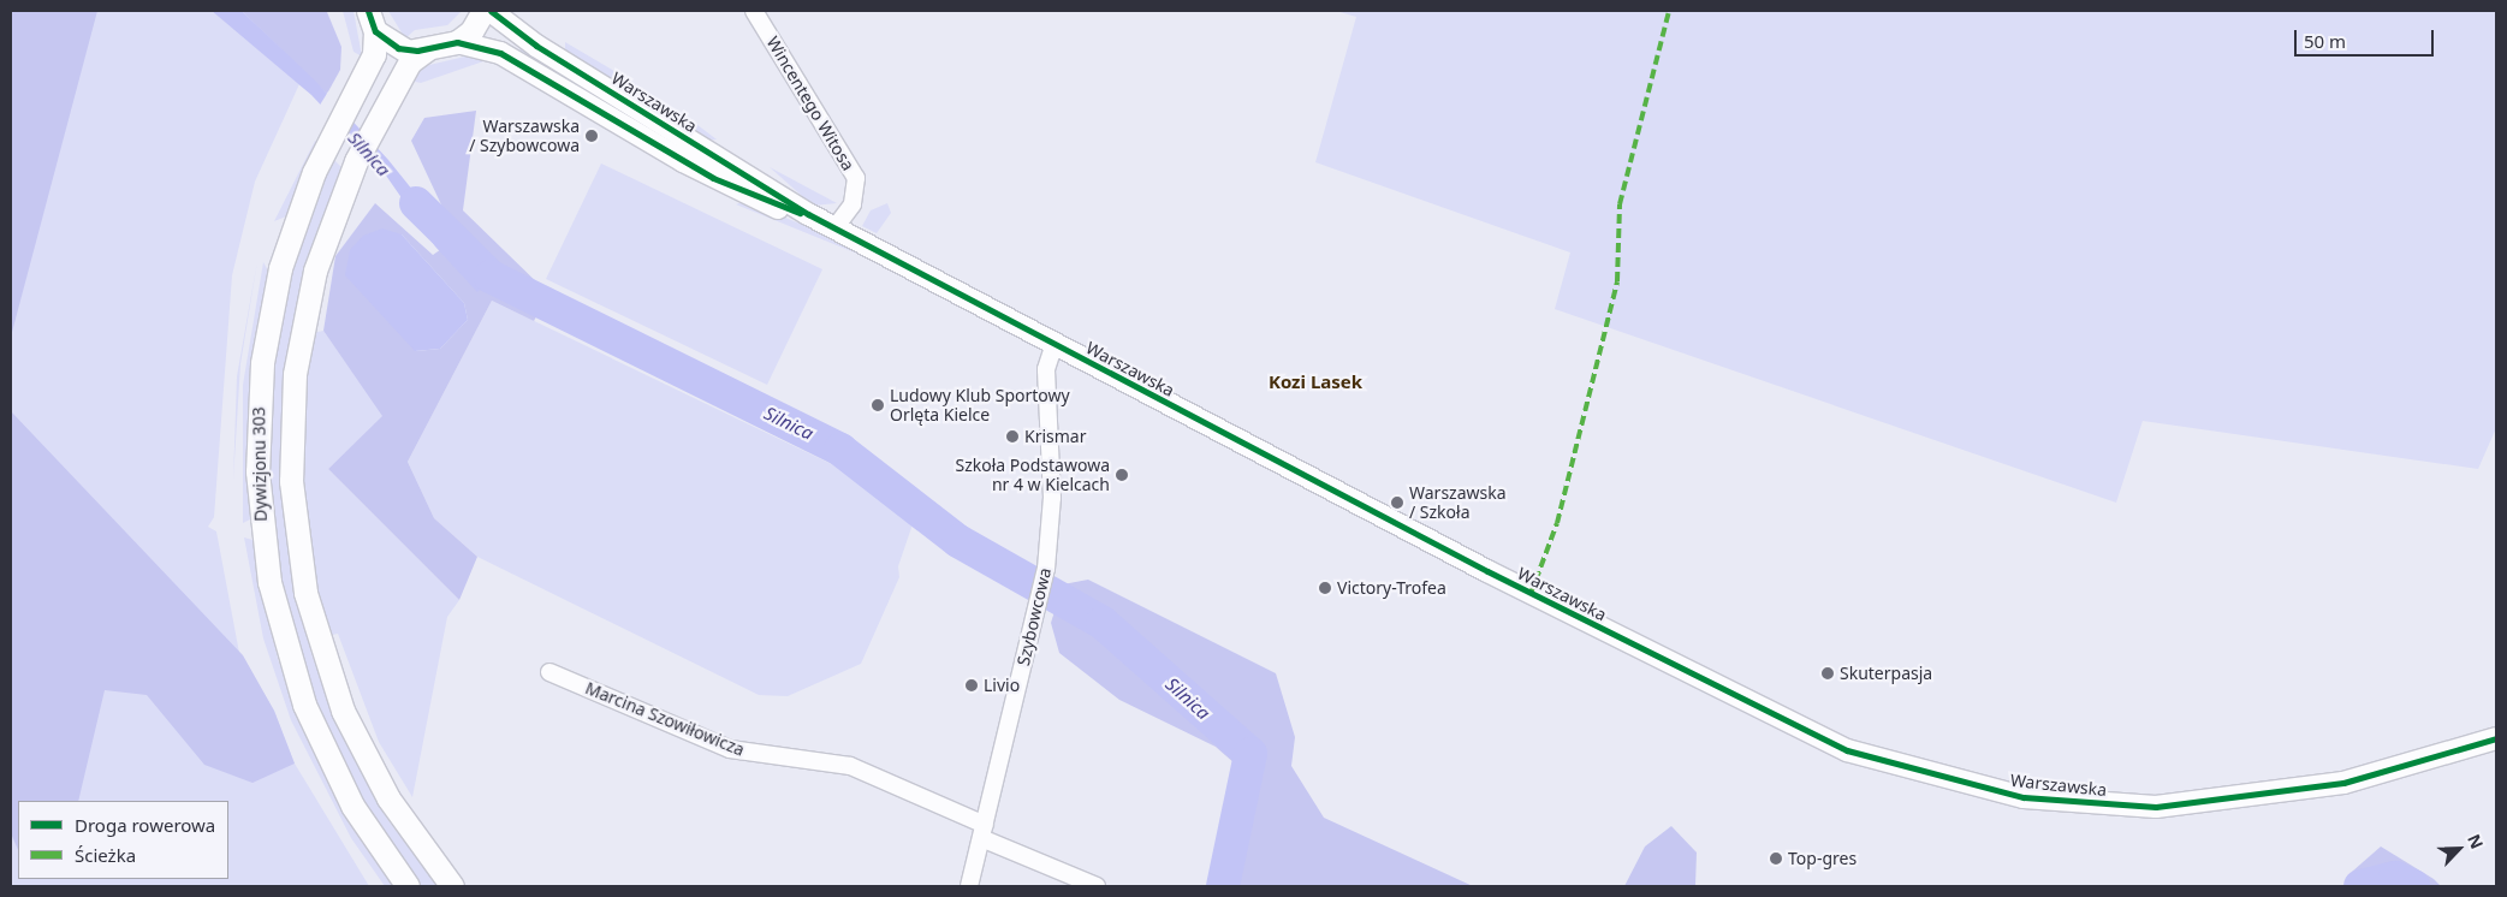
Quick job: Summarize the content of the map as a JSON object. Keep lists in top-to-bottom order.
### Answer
{
  "streets": {
    "main road": ["Dywizjonu 303"],
    "street": [
      "Warszawska",
      "Wincentego Witosa",
      "Szybowcowa",
      "Marcina Szowiłowicza"
    ]
  },
  "crossings": [
    ["Warszawska", "Wincentego Witosa"],
    ["Warszawska", "Szybowcowa"],
    ["Szybowcowa", "Marcina Szowiłowicza"]
  ],
  "districts": ["Kozi Lasek"],
  "water": ["Silnica"],
  "places": [
    "Warszawska / Szybowcowa",
    "Ludowy Klub Sportowy Orlęta Kielce",
    "Krismar",
    "Szkoła Podstawowa nr 4 w Kielcach",
    "Warszawska / Szkoła",
    "Victory-Trofea",
    "Skuterpasja",
    "Livio",
    "Top-gres"
  ],
  "legend": ["Droga rowerowa", "Ścieżka"],
  "scale_bar": "50 m",
  "north": "top right"
}
